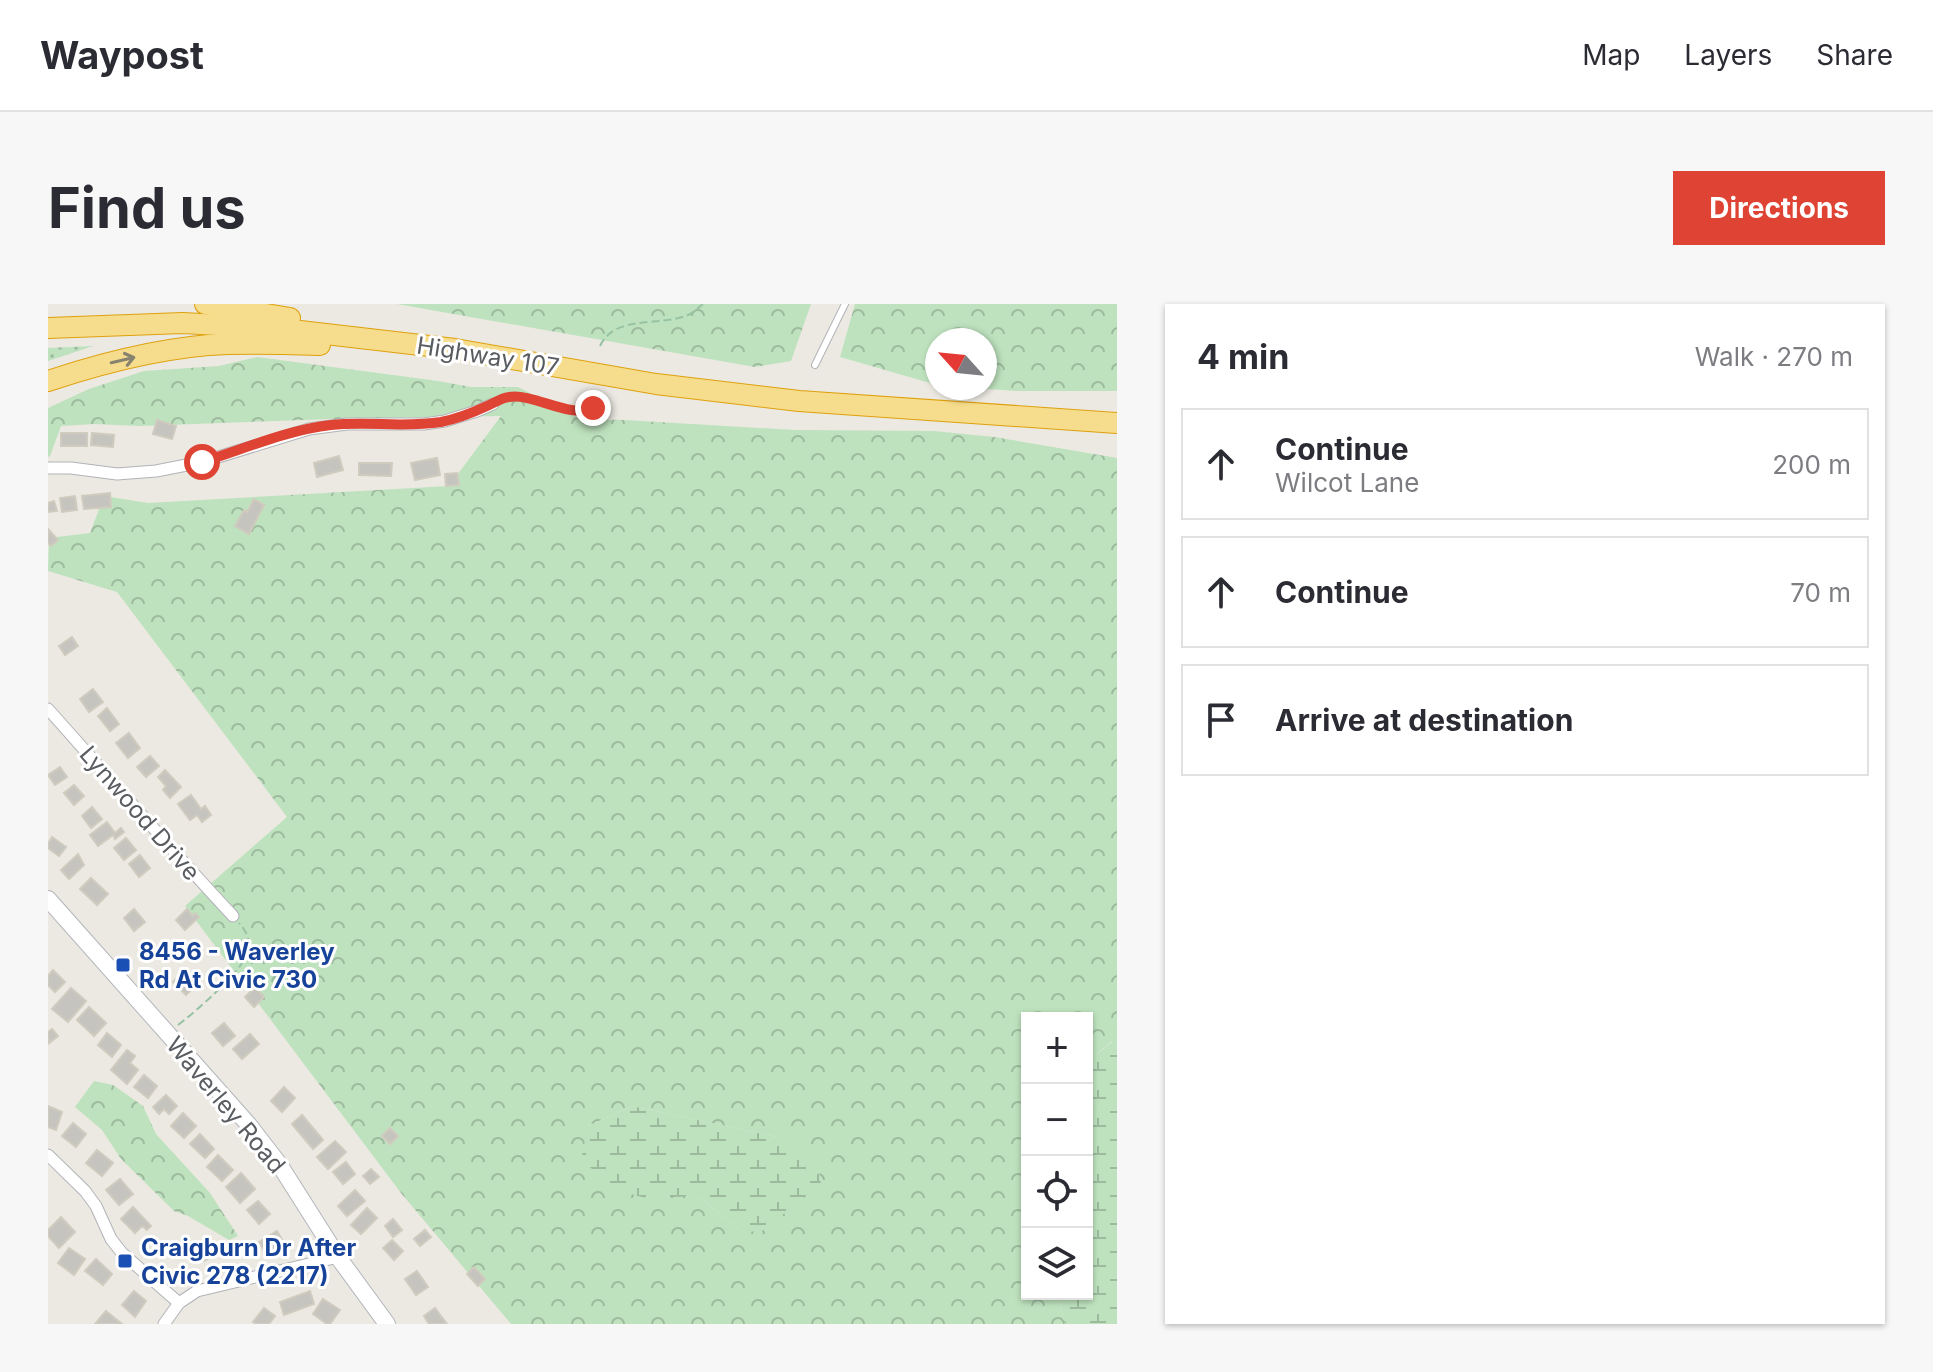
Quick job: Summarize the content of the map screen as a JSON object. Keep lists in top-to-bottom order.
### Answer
{
  "streets": {
    "highway": ["Highway 107"],
    "main road": ["Waverley Road"],
    "street": ["Lynwood Drive"]
  },
  "places": {
    "transit": ["8456 - Waverley Rd At Civic 730", "Craigburn Dr After Civic 278 (2217)"]
  },
  "north": "top left",
  "page": {
    "header": "Waypost",
    "nav": ["Map", "Layers", "Share"],
    "buttons": "Directions",
    "title": "Find us",
    "heading": ["4 min", "Walk · 270 m"],
    "list": [
      ["Continue", "Wilcot Lane", "200 m"],
      ["Continue", "70 m"],
      "Arrive at destination"
    ],
    "map_buttons": ["+", "−"]
  }
}
